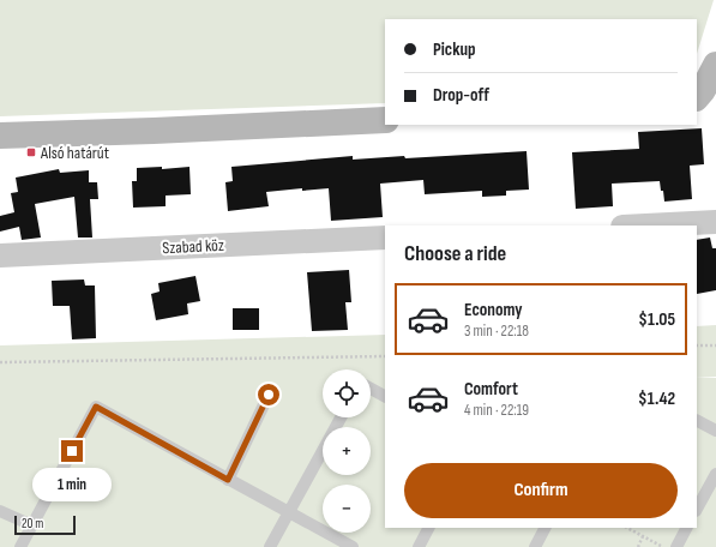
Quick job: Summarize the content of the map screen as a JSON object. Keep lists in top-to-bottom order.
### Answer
{
  "streets": {
    "street": ["Szabad köz"]
  },
  "places": {
    "transit": ["Alsó határút"]
  },
  "scale_bar": "20 m",
  "page": {
    "banner": ["Pickup", "Drop-off"],
    "heading": "Choose a ride",
    "list": [
      {
        "name": "Economy",
        "note": "3 min · 22:18",
        "value": "$1.05"
      },
      {
        "name": "Comfort",
        "note": "4 min · 22:19",
        "value": "$1.42"
      }
    ],
    "map_buttons": ["+", "−"],
    "buttons": "Confirm",
    "bubble": "1 min",
    "scale": "20 m"
  }
}
